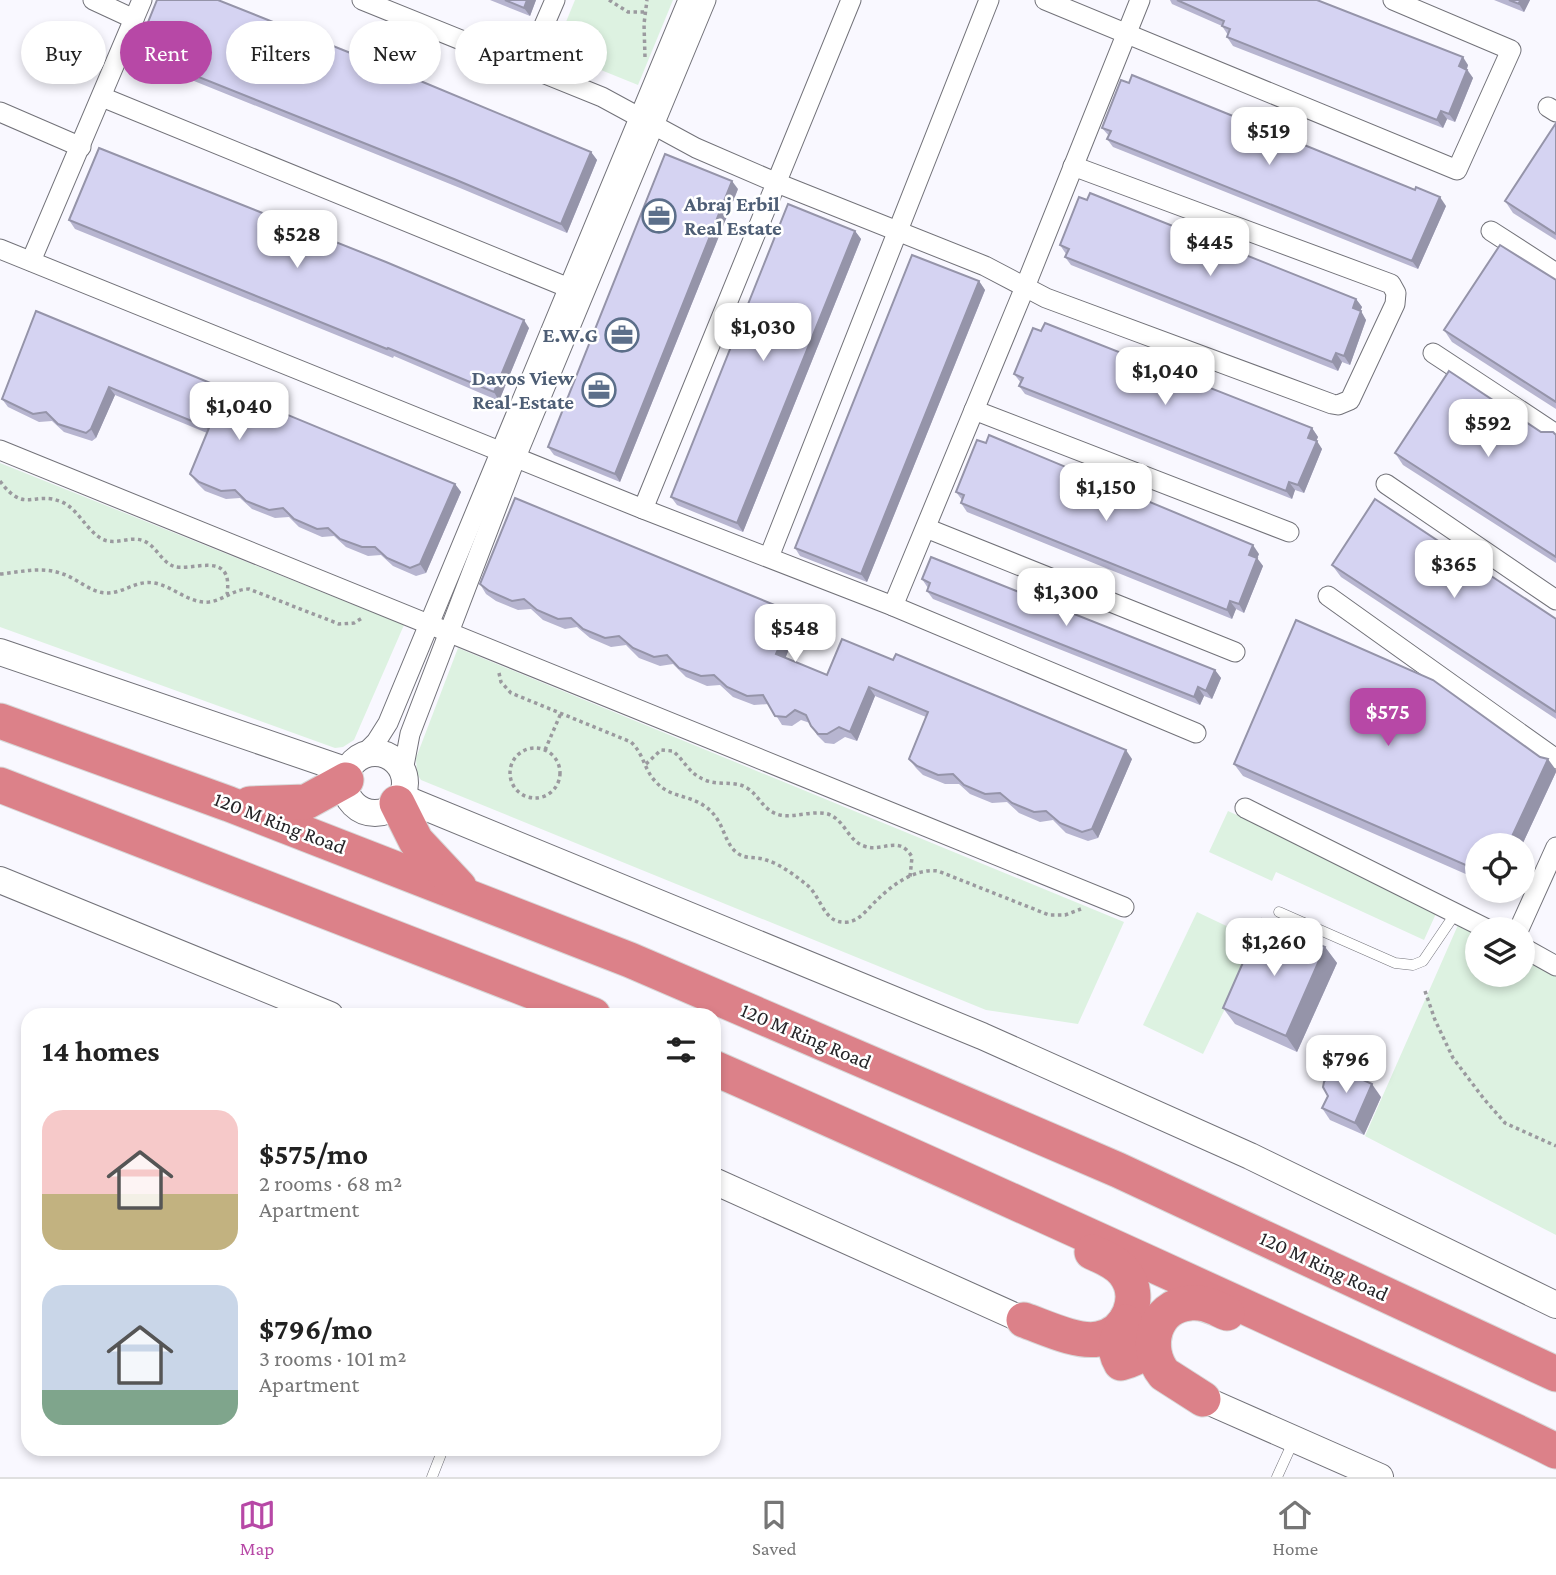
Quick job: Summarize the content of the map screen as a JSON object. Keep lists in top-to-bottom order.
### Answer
{
  "streets": {
    "highway": ["120 M Ring Road"]
  },
  "places": {
    "office": ["Abraj Erbil Real Estate", "E.W.G", "Davos View Real-Estate"]
  },
  "page": {
    "chip": [
      "Buy",
      "Rent",
      "Filters",
      "New",
      "Apartment"
    ],
    "price": [
      "$519",
      "$528",
      "$445",
      "$1,030",
      "$1,040",
      "$1,040",
      "$592",
      "$1,150",
      "$365",
      "$1,300",
      "$548",
      "$575",
      "$1,260",
      "$796"
    ],
    "heading": "14 homes",
    "list": [
      {
        "name": "$575/mo",
        "note": "2 rooms · 68 m² · Apartment"
      },
      {
        "name": "$796/mo",
        "note": "3 rooms · 101 m² · Apartment"
      }
    ],
    "tabs": ["Map", "Saved", "Home"]
  }
}
